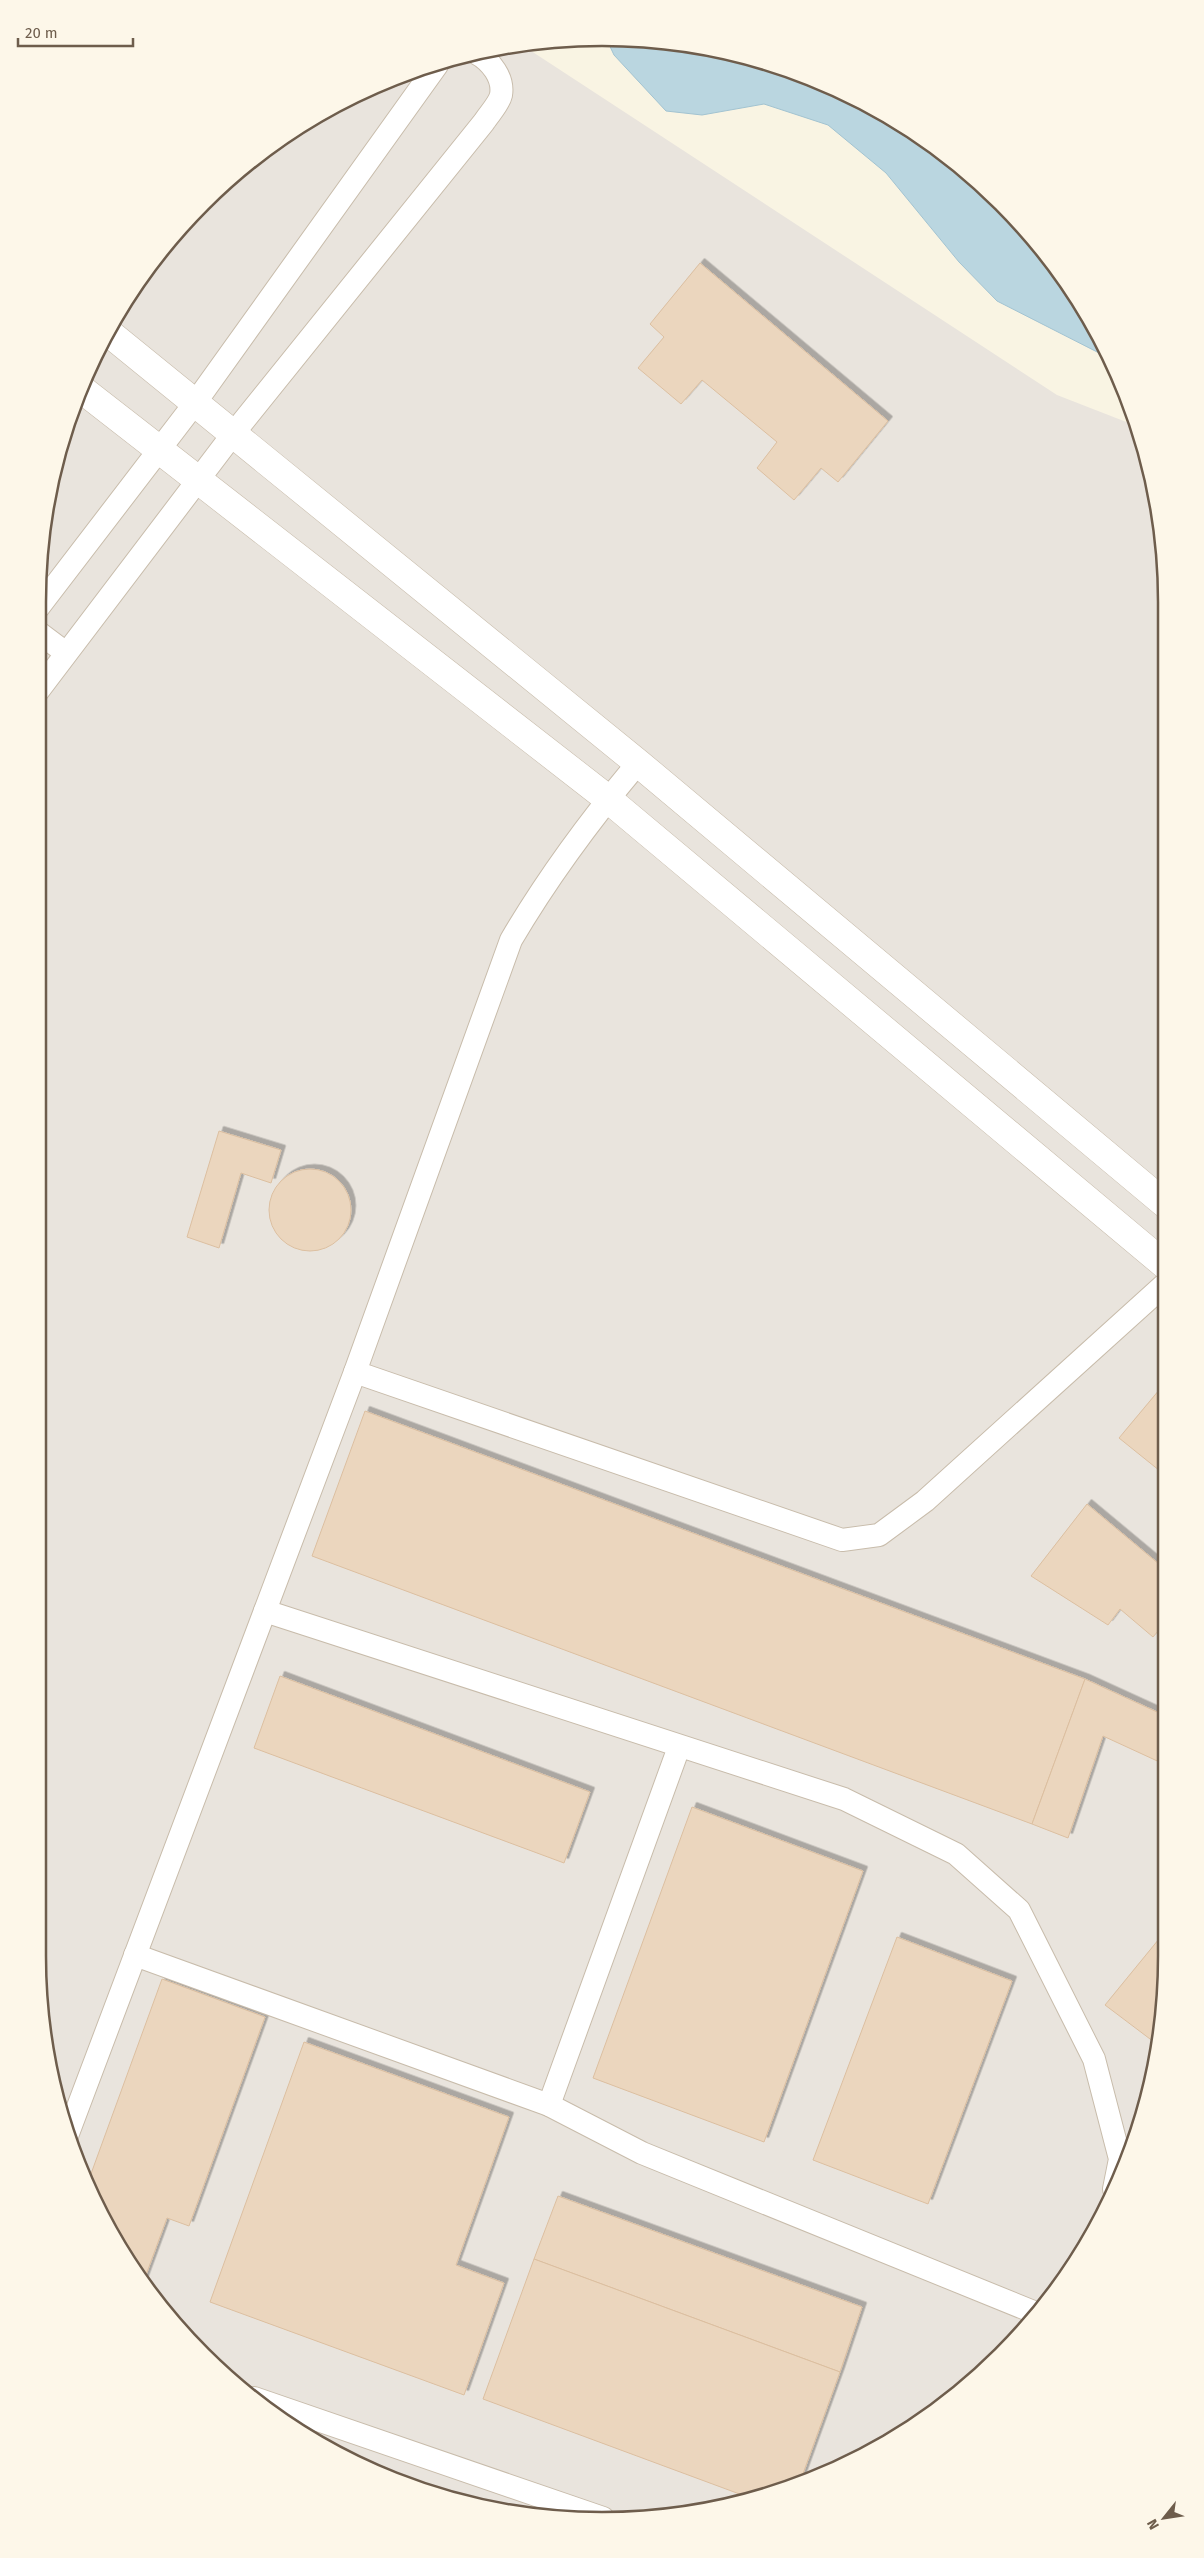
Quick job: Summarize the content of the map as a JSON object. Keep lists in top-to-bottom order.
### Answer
{
  "scale_bar": "20 m",
  "north": "bottom left"
}
